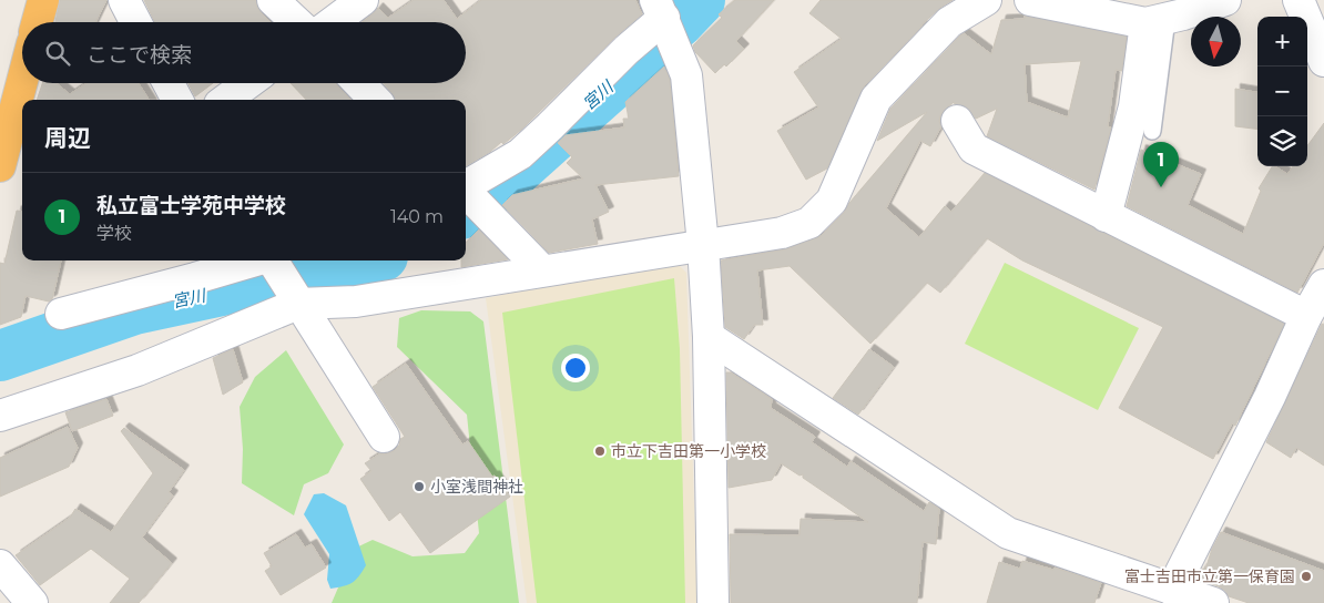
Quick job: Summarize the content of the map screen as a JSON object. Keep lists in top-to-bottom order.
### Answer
{
  "water": ["宮川"],
  "places": ["市立下吉田第一小学校", "小室浅間神社", "富士吉田市立第一保育園"],
  "north": "bottom",
  "page": {
    "map_buttons": ["+", "−"],
    "search": "ここで検索",
    "heading": "周辺",
    "pins": "1",
    "list": [
      {
        "mark": "1",
        "name": "私立富士学苑中学校",
        "note": "学校",
        "value": "140 m"
      }
    ]
  }
}
